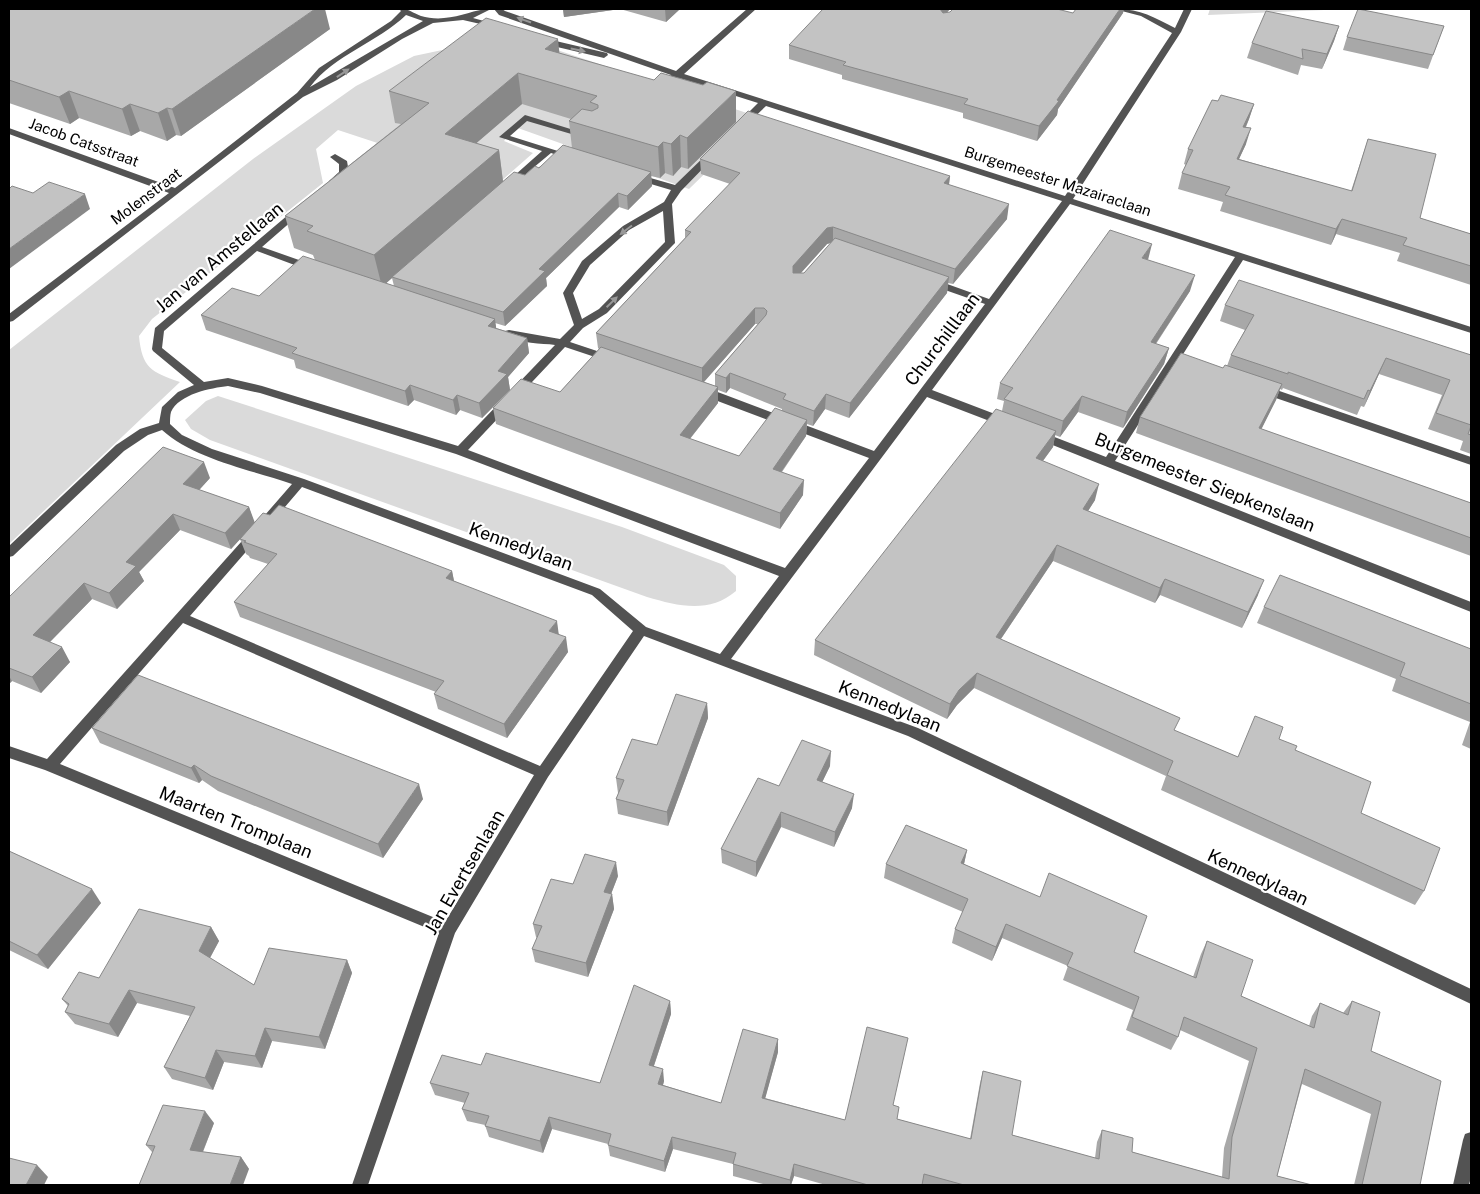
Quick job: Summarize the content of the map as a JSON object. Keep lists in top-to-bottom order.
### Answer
{
  "streets": {
    "street": [
      "Jacob Catsstraat",
      "Burgemeester Mazairaclaan",
      "Molenstraat",
      "Jan van Amstellaan",
      "Churchilllaan",
      "Burgemeester Siepkenslaan",
      "Kennedylaan",
      "Maarten Tromplaan",
      "Jan Evertsenlaan"
    ]
  },
  "crossings": [
    ["Jacob Catsstraat", "Molenstraat"],
    ["Burgemeester Mazairaclaan", "Churchilllaan"],
    ["Churchilllaan", "Burgemeester Siepkenslaan"],
    ["Churchilllaan", "Kennedylaan"],
    ["Kennedylaan", "Jan Evertsenlaan"],
    ["Maarten Tromplaan", "Jan Evertsenlaan"]
  ]
}
